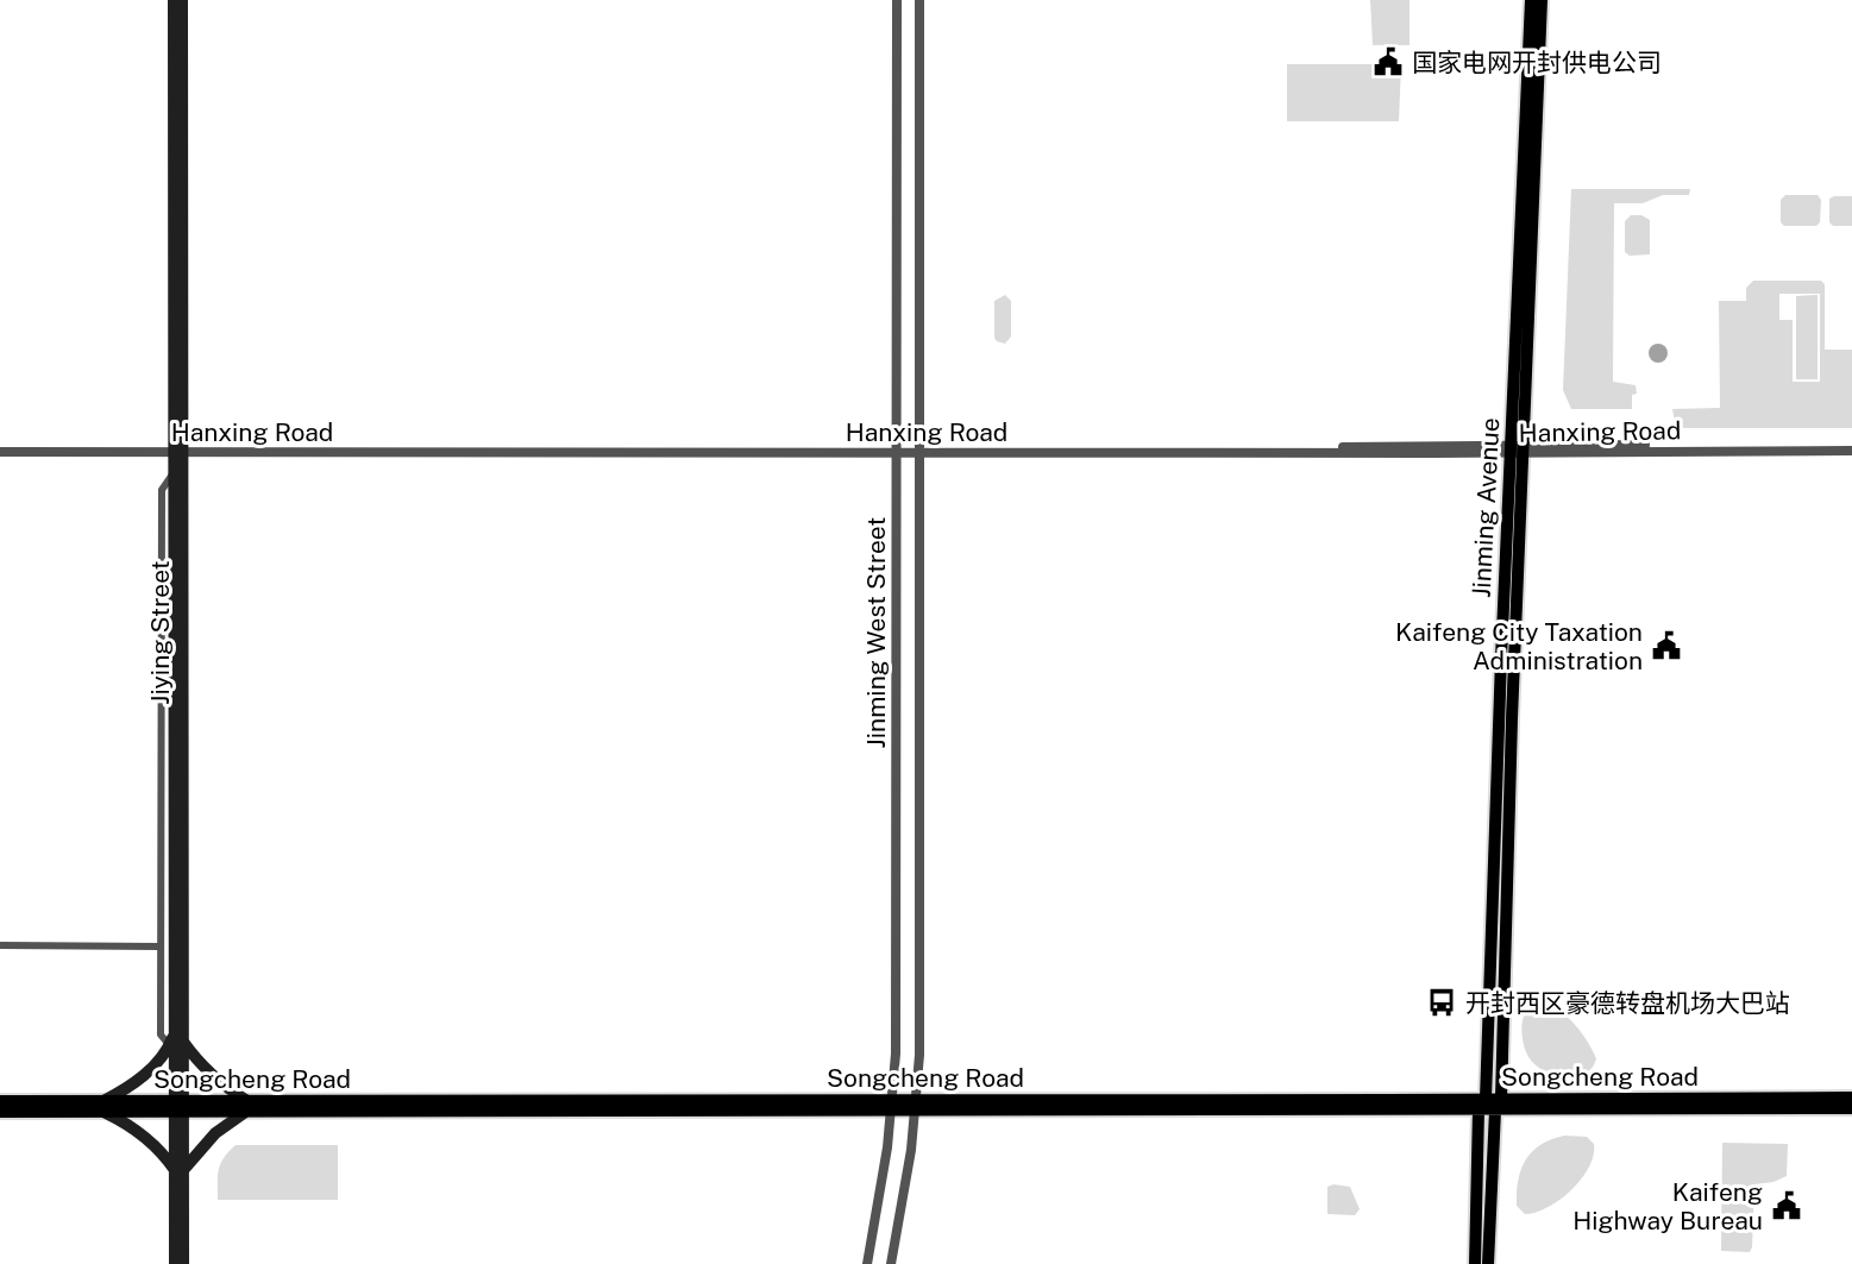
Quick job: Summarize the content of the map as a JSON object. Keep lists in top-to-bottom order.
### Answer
{
  "streets": {
    "main road": ["Jinming Avenue", "Jiying Street", "Songcheng Road"],
    "street": ["Hanxing Road", "Jinming West Street"]
  },
  "crossings": [
    ["Hanxing Road", "Jinming Avenue"],
    ["Hanxing Road", "Jiying Street"],
    ["Hanxing Road", "Jinming West Street"],
    ["Jinming Avenue", "Songcheng Road"],
    ["Jiying Street", "Songcheng Road"],
    ["Jinming West Street", "Songcheng Road"]
  ],
  "places": {
    "public building": ["国家电网开封供电公司", "Kaifeng City Taxation Administration", "Kaifeng Highway Bureau"],
    "bus stop": ["开封西区豪德转盘机场大巴站"]
  }
}
